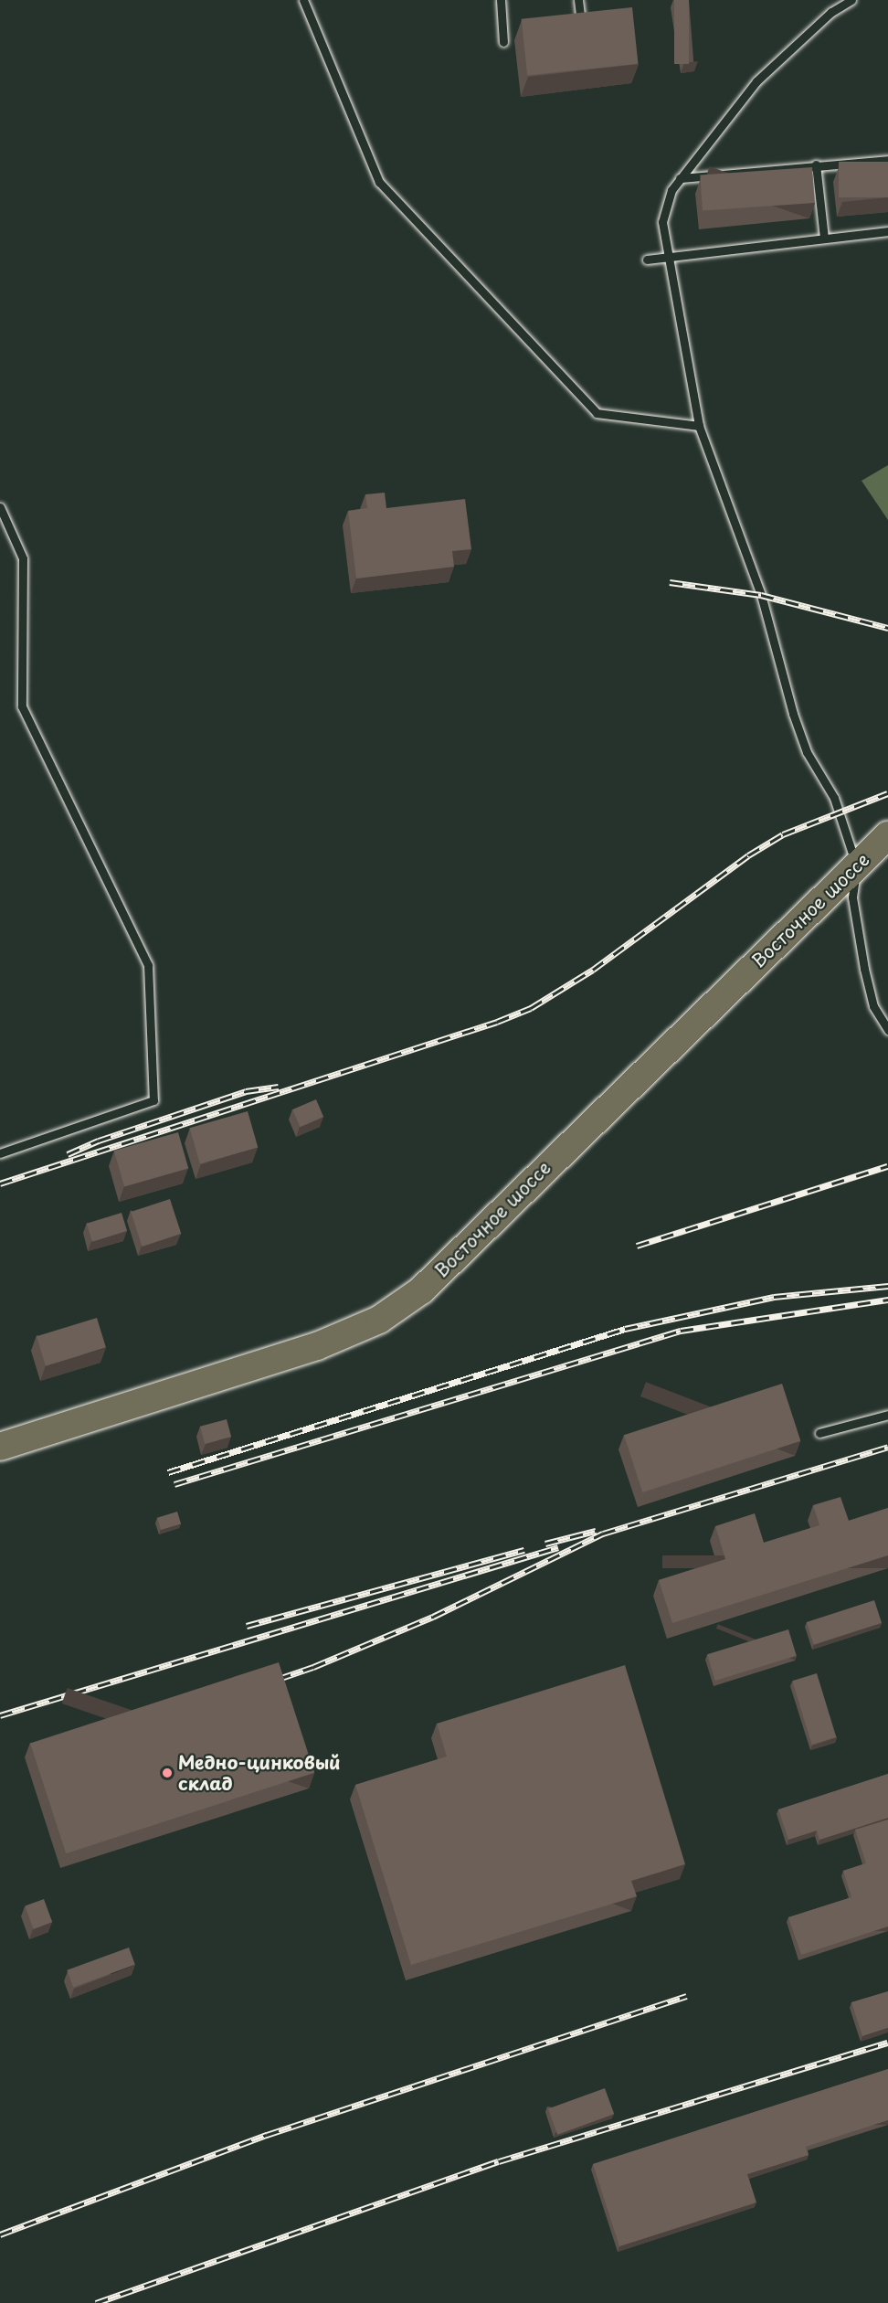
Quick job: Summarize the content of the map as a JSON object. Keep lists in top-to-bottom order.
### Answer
{
  "streets": {
    "main road": ["Восточное шоссе"]
  },
  "places": ["Медно-цинковый склад"]
}
